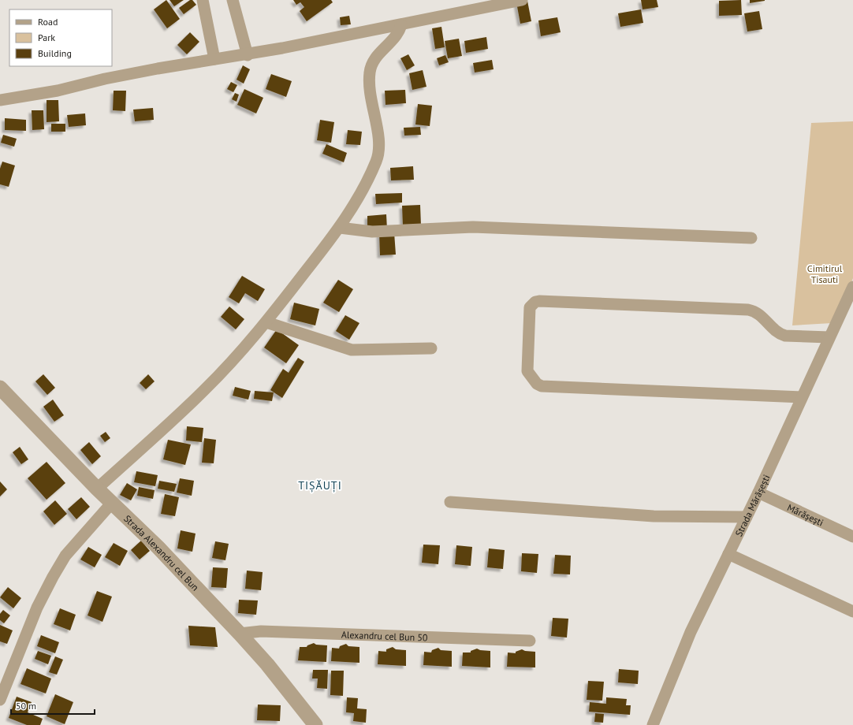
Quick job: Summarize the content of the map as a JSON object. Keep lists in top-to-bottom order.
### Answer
{
  "streets": {
    "street": [
      "Strada Mărășești",
      "Mărășești",
      "Strada Alexandru cel Bun",
      "Alexandru cel Bun 50"
    ]
  },
  "crossings": [
    ["Strada Mărășești", "Mărășești"],
    ["Strada Alexandru cel Bun", "Alexandru cel Bun 50"]
  ],
  "districts": ["TIȘĂUȚI"],
  "parks": ["Cimitirul Tisauti"],
  "legend": ["Road", "Park", "Building"],
  "scale_bar": "50 m"
}
